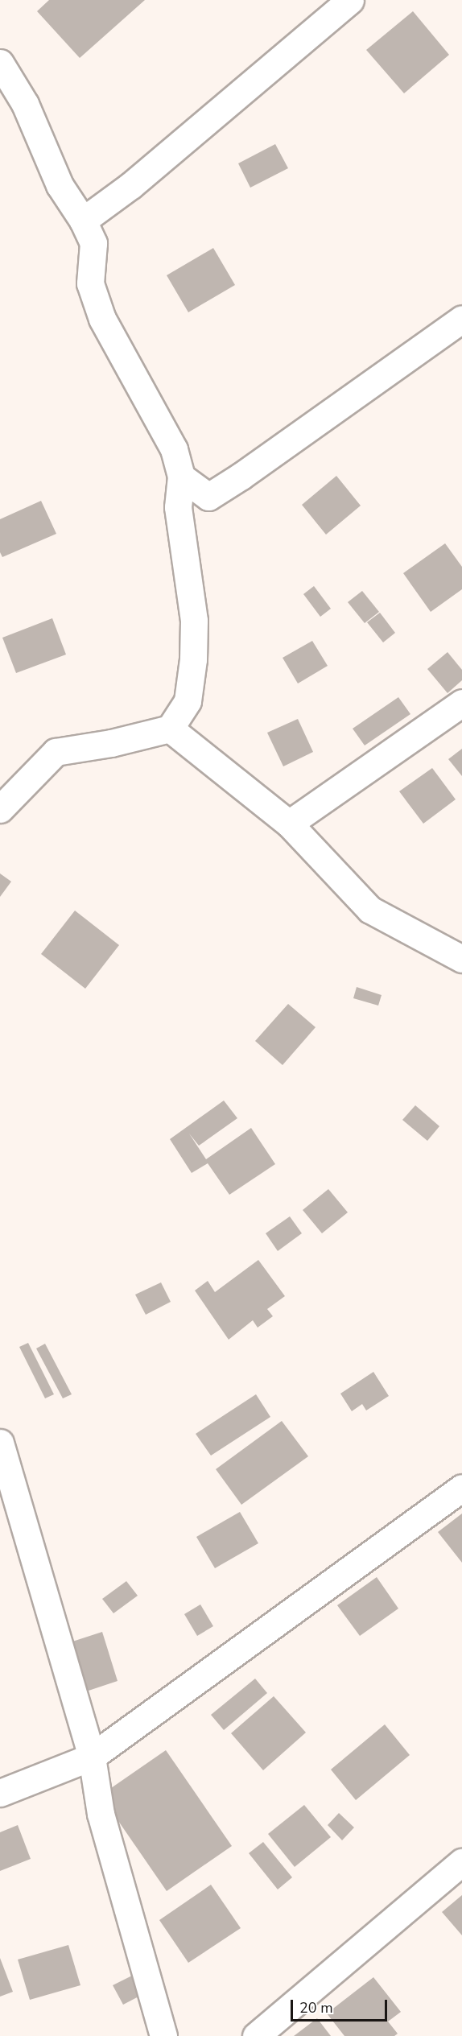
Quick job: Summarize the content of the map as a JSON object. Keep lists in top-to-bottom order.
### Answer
{
  "scale_bar": "20 m"
}
